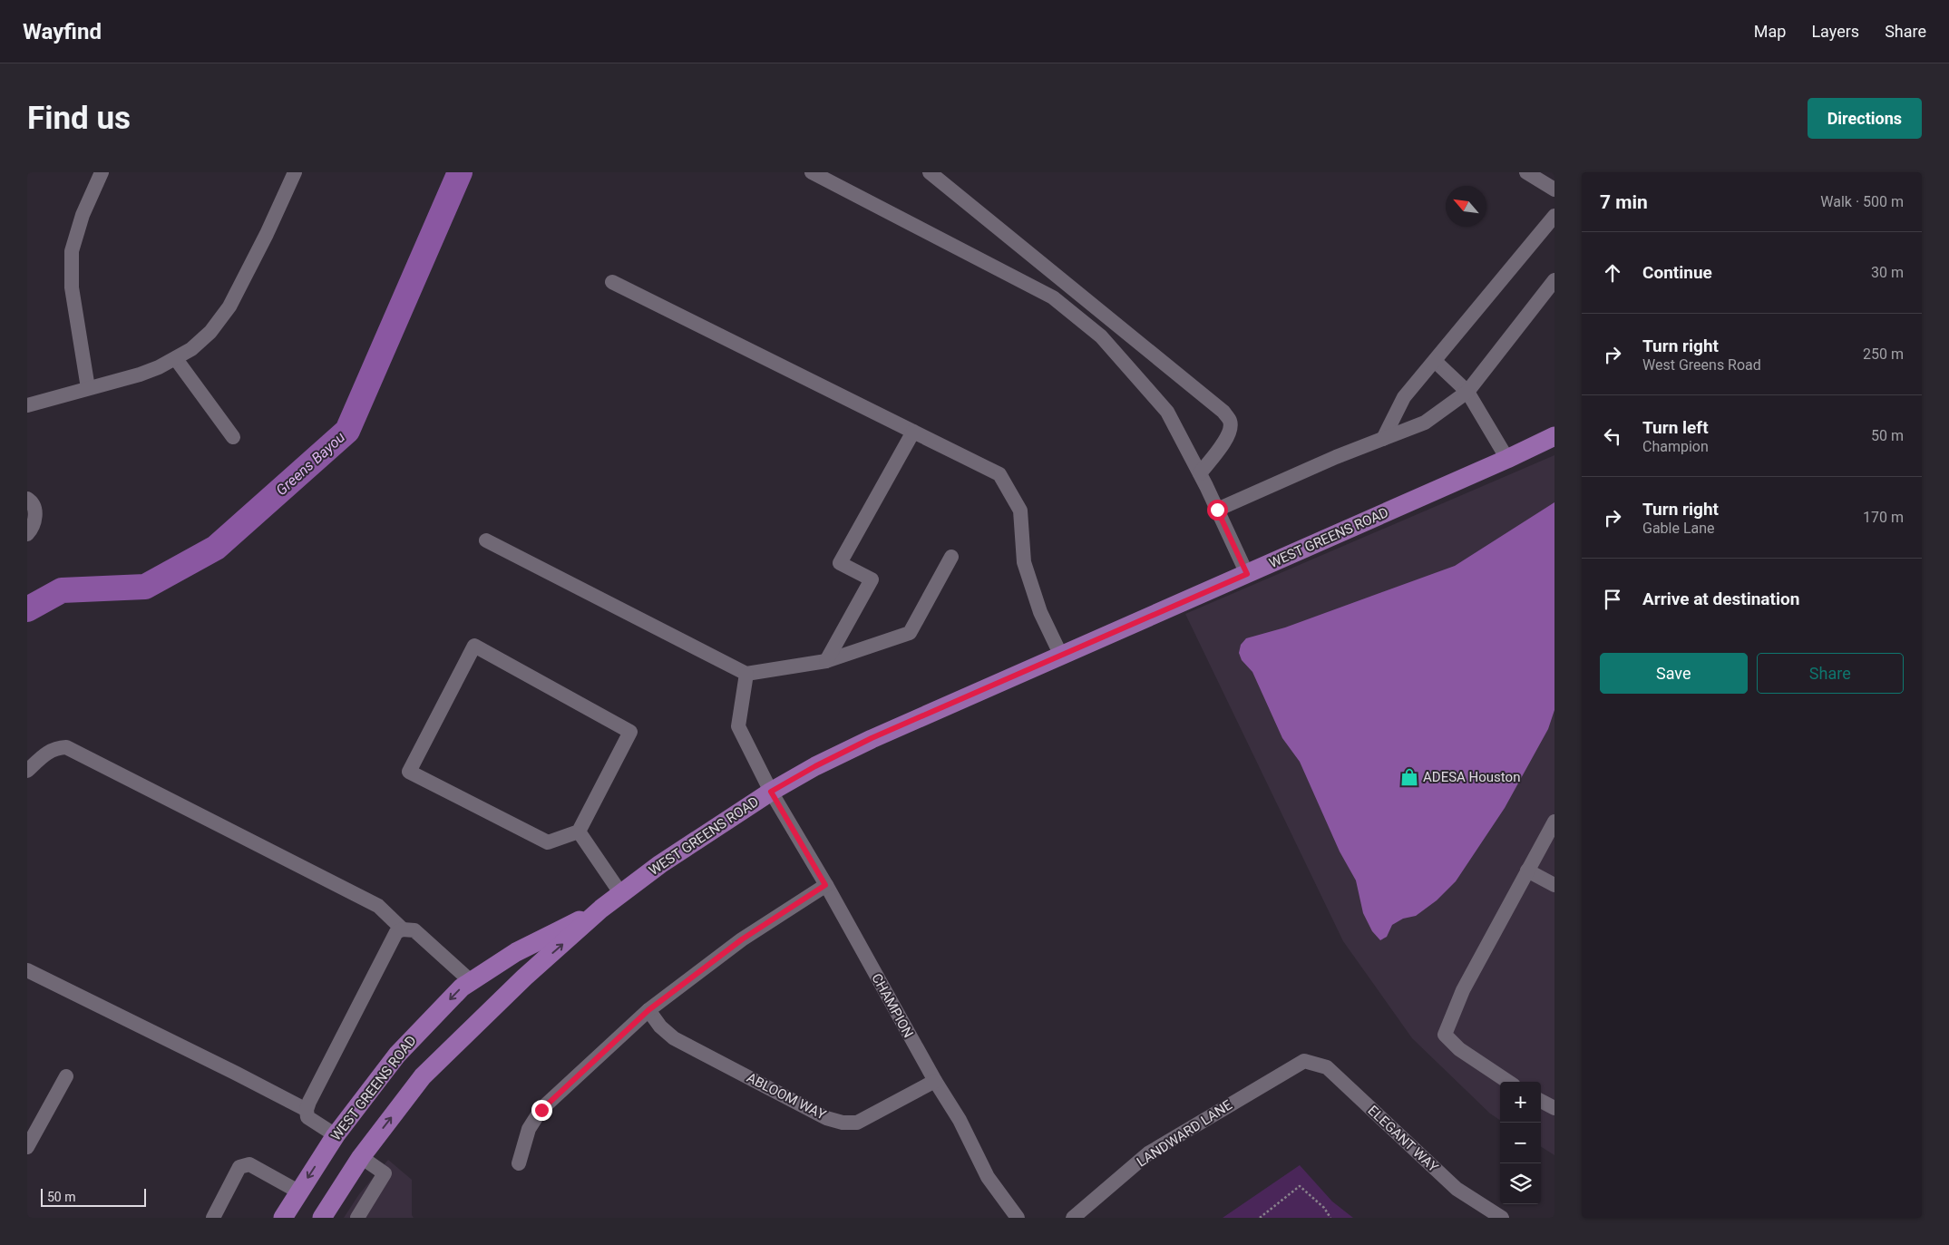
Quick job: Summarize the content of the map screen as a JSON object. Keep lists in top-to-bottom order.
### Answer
{
  "streets": {
    "main road": ["WEST GREENS ROAD"],
    "street": [
      "CHAMPION",
      "ABLOOM WAY",
      "LANDWARD LANE",
      "ELEGANT WAY"
    ]
  },
  "crossings": [
    ["WEST GREENS ROAD", "CHAMPION"],
    ["CHAMPION", "ABLOOM WAY"],
    ["LANDWARD LANE", "ELEGANT WAY"]
  ],
  "water": ["Greens Bayou"],
  "places": {
    "shop": ["ADESA Houston"]
  },
  "scale_bar": "50 m",
  "north": "top left",
  "page": {
    "header": "Wayfind",
    "nav": ["Map", "Layers", "Share"],
    "buttons": [
      "Directions",
      ["Save", "Share"]
    ],
    "title": "Find us",
    "heading": ["7 min", "Walk · 500 m"],
    "list": [
      ["Continue", "30 m"],
      ["Turn right", "West Greens Road", "250 m"],
      ["Turn left", "Champion", "50 m"],
      ["Turn right", "Gable Lane", "170 m"],
      "Arrive at destination"
    ],
    "map_buttons": ["+", "−"],
    "scale": "50 m"
  }
}
